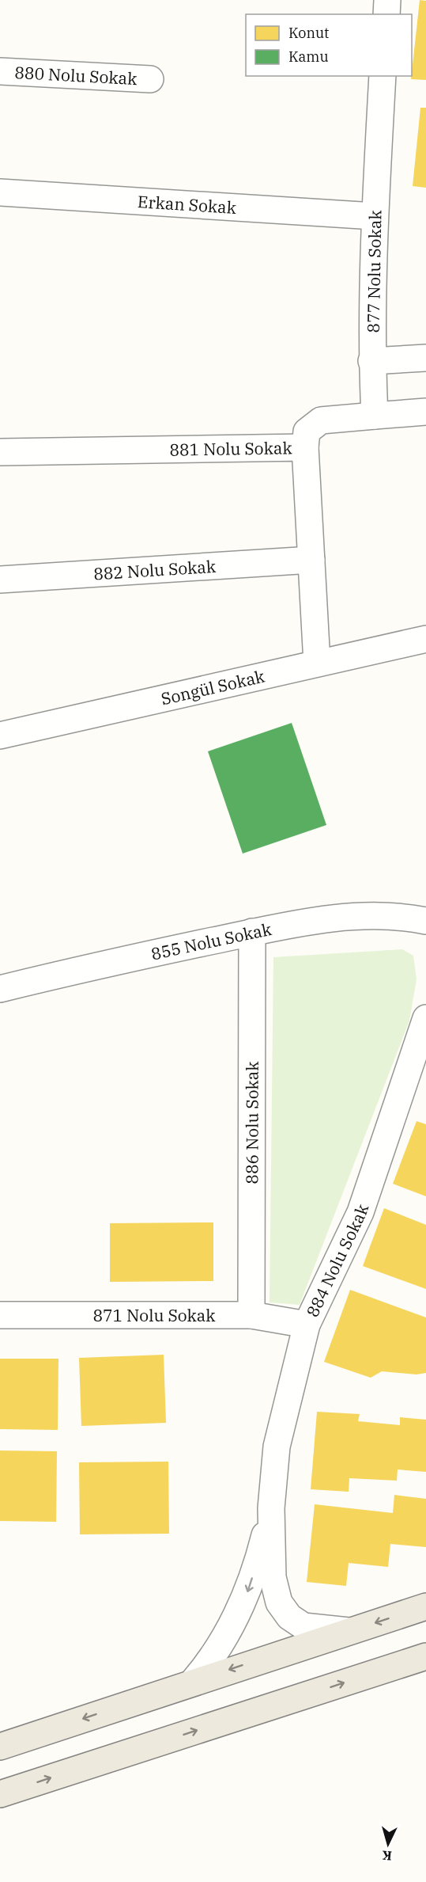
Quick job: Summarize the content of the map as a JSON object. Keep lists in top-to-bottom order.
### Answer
{
  "streets": {
    "street": [
      "880 Nolu Sokak",
      "Erkan Sokak",
      "877 Nolu Sokak",
      "881 Nolu Sokak",
      "882 Nolu Sokak",
      "Songül Sokak",
      "855 Nolu Sokak",
      "886 Nolu Sokak",
      "884 Nolu Sokak",
      "871 Nolu Sokak"
    ]
  },
  "crossings": [
    ["Erkan Sokak", "877 Nolu Sokak"],
    ["881 Nolu Sokak", "882 Nolu Sokak"],
    ["881 Nolu Sokak", "Songül Sokak"],
    ["855 Nolu Sokak", "886 Nolu Sokak"],
    ["886 Nolu Sokak", "871 Nolu Sokak"],
    ["884 Nolu Sokak", "871 Nolu Sokak"]
  ],
  "legend": ["Konut", "Kamu"],
  "north": "bottom"
}
